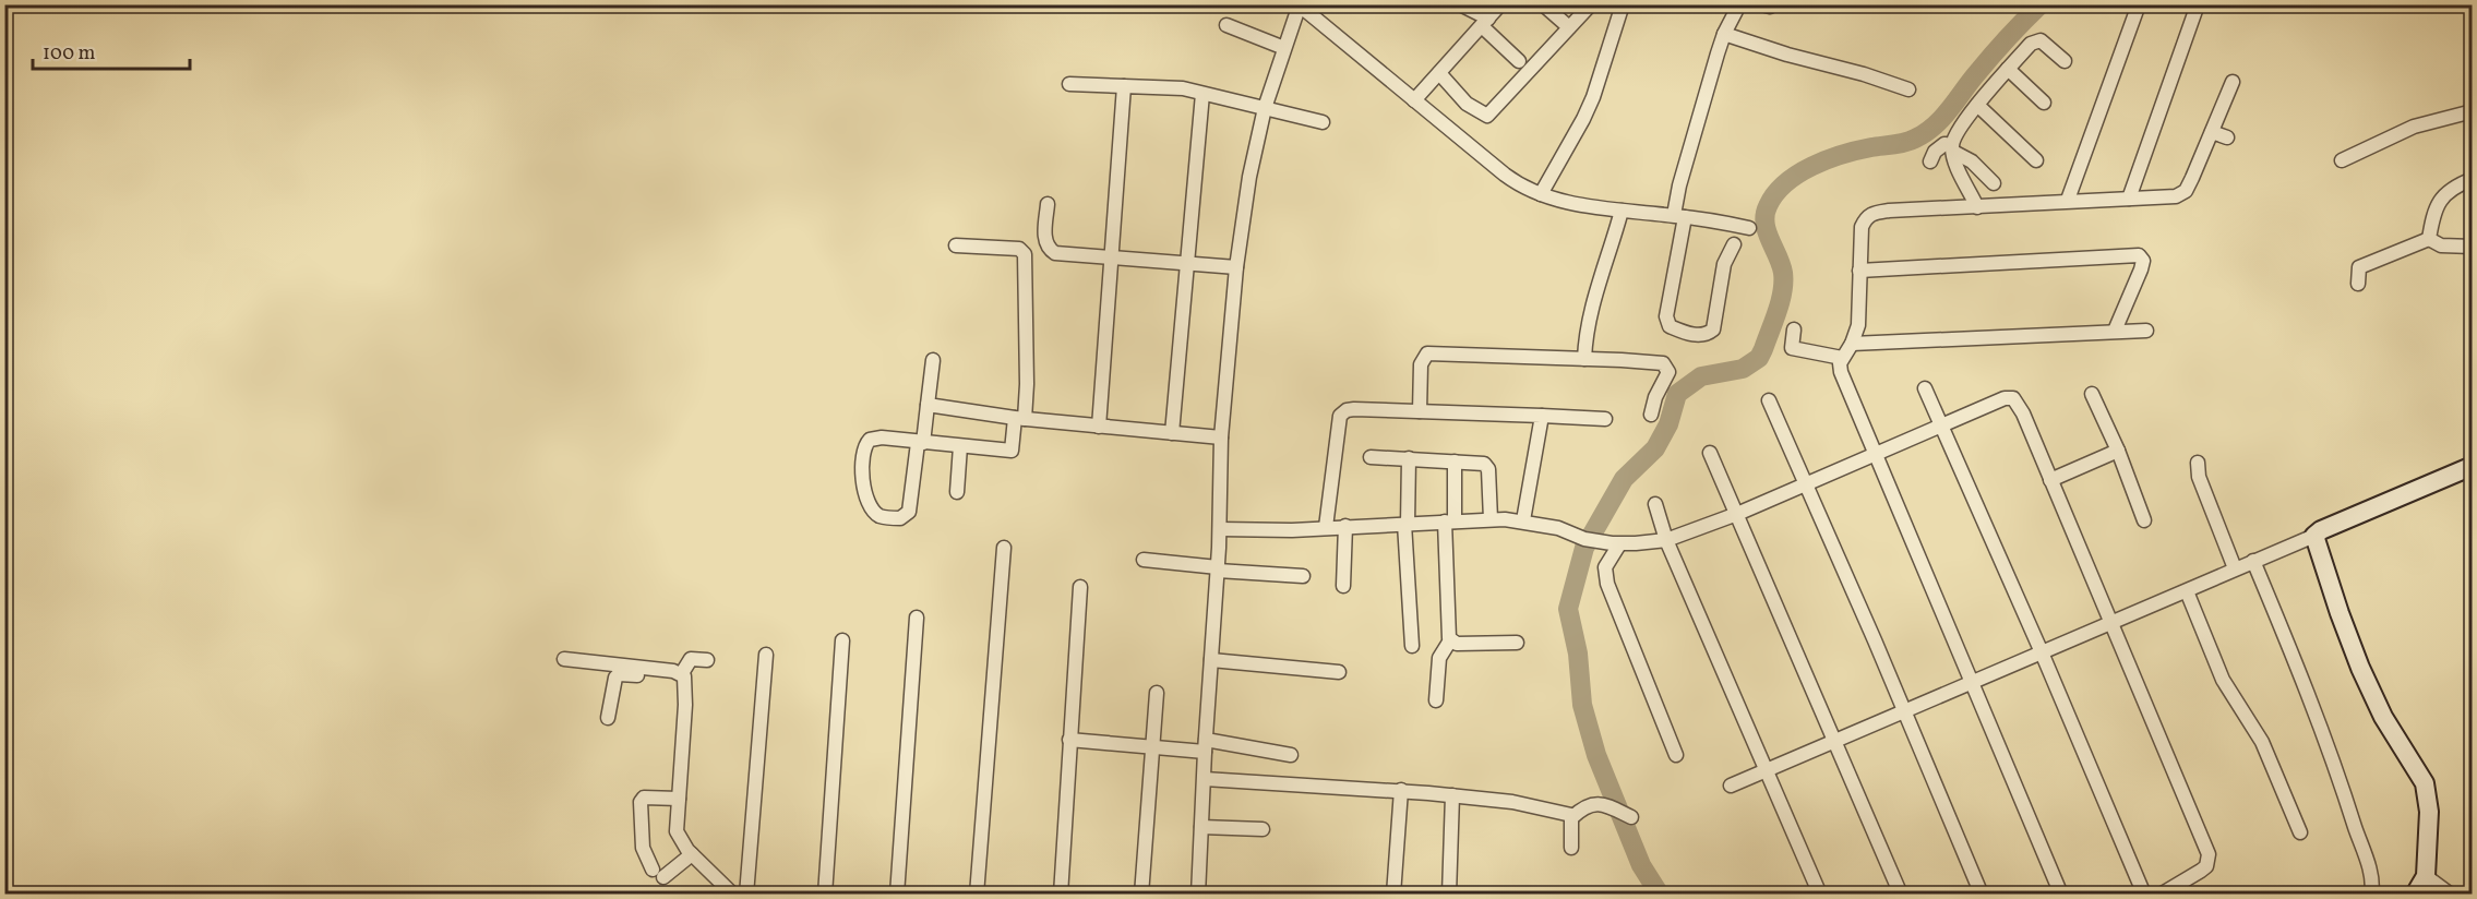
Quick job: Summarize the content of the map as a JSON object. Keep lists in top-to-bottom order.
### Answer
{
  "scale_bar": "100 m"
}
